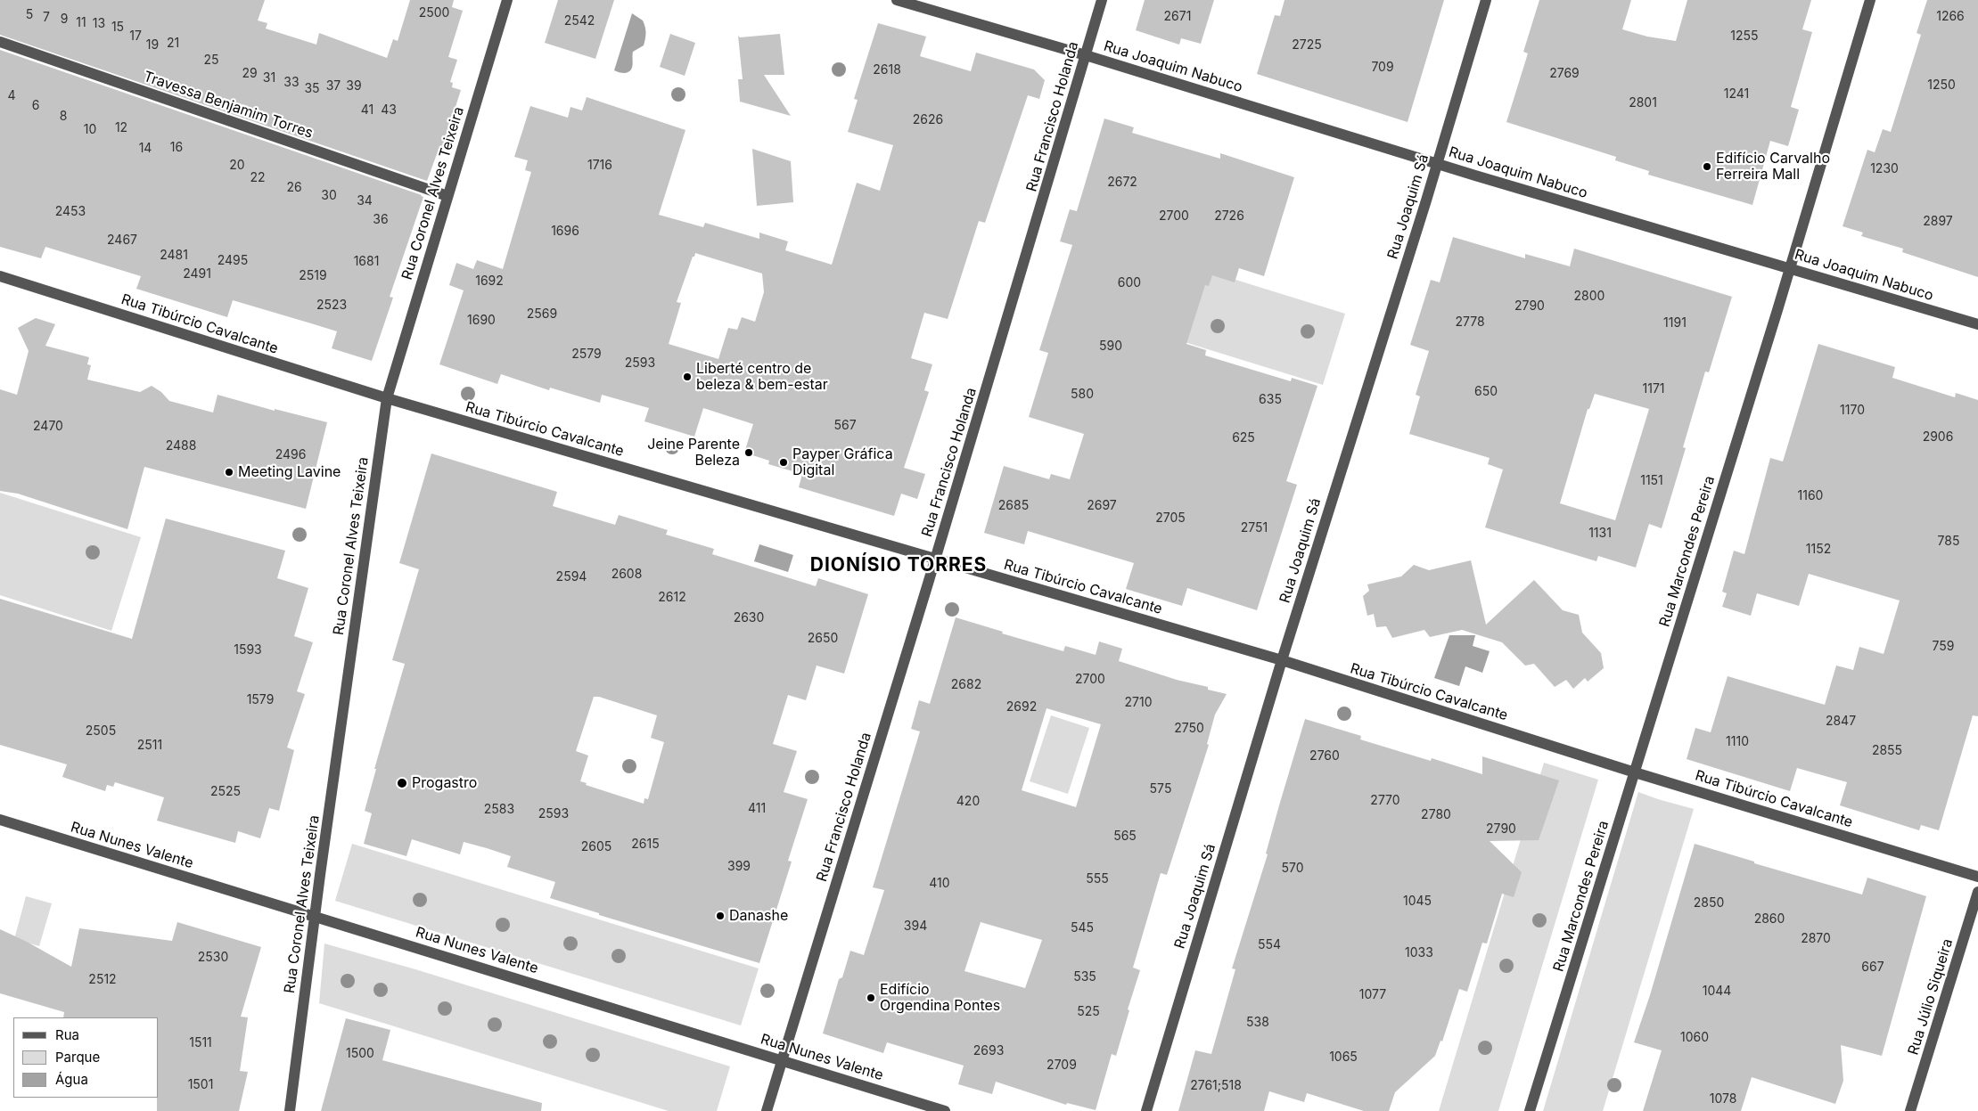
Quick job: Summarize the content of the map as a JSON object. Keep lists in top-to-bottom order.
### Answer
{
  "streets": {
    "street": [
      "Rua Joaquim Nabuco",
      "Travessa Benjamim Torres",
      "Rua Francisco Holanda",
      "Rua Coronel Alves Teixeira",
      "Rua Joaquim Sá",
      "Rua Tibúrcio Cavalcante",
      "Rua Marcondes Pereira",
      "Rua Nunes Valente",
      "Rua Júlio Siqueira"
    ]
  },
  "crossings": [
    ["Rua Joaquim Nabuco", "Rua Francisco Holanda"],
    ["Rua Joaquim Nabuco", "Rua Joaquim Sá"],
    ["Rua Joaquim Nabuco", "Rua Marcondes Pereira"],
    ["Travessa Benjamim Torres", "Rua Coronel Alves Teixeira"],
    ["Rua Francisco Holanda", "Rua Tibúrcio Cavalcante"],
    ["Rua Francisco Holanda", "Rua Nunes Valente"],
    ["Rua Coronel Alves Teixeira", "Rua Tibúrcio Cavalcante"],
    ["Rua Coronel Alves Teixeira", "Rua Nunes Valente"],
    ["Rua Joaquim Sá", "Rua Tibúrcio Cavalcante"],
    ["Rua Tibúrcio Cavalcante", "Rua Marcondes Pereira"]
  ],
  "districts": ["DIONÍSIO TORRES"],
  "places": [
    "Edifício Carvalho Ferreira Mall",
    "Liberté centro de beleza & bem-estar",
    "Jeine Parente Beleza",
    "Payper Gráfica Digital",
    "Meeting Lavine",
    "Progastro",
    "Danashe",
    "Edifício Orgendina Pontes"
  ],
  "house_numbers": [
    "2500",
    "5",
    "2671",
    "1266",
    "7",
    "9",
    "2542",
    "11",
    "13",
    "15",
    "17",
    "1255",
    "21",
    "19",
    "2725",
    "25",
    "709",
    "2618",
    "29",
    "2769",
    "31",
    "33",
    "1250",
    "37",
    "39",
    "35",
    "1241",
    "4",
    "2801",
    "6",
    "41",
    "43",
    "8",
    "2626",
    "12",
    "10",
    "16",
    "14",
    "20",
    "1716",
    "1230",
    "22",
    "2672",
    "26",
    "30",
    "34",
    "2453",
    "2700",
    "2726",
    "36",
    "2897",
    "1696",
    "2467",
    "2481",
    "2495",
    "1681",
    "2491",
    "2519",
    "1692",
    "600",
    "2800",
    "2523",
    "2790",
    "2569",
    "1690",
    "2778",
    "1191",
    "590",
    "2579",
    "2593",
    "1171",
    "650",
    "580",
    "635",
    "1170",
    "567",
    "2470",
    "2906",
    "625",
    "2488",
    "2496",
    "1151",
    "1160",
    "2685",
    "2697",
    "2705",
    "2751",
    "1131",
    "785",
    "1152",
    "2608",
    "2594",
    "2612",
    "2630",
    "2650",
    "759",
    "1593",
    "2700",
    "2682",
    "1579",
    "2710",
    "2692",
    "2847",
    "2750",
    "2505",
    "1110",
    "2511",
    "2855",
    "2760",
    "575",
    "2525",
    "2770",
    "420",
    "411",
    "2583",
    "2593",
    "2780",
    "2790",
    "565",
    "2615",
    "2605",
    "399",
    "570",
    "555",
    "410",
    "1045",
    "2850",
    "2860",
    "394",
    "545",
    "2870",
    "554",
    "1033",
    "2530",
    "667",
    "535",
    "2512",
    "1044",
    "1077",
    "525",
    "538",
    "1060",
    "1511",
    "2693",
    "1500",
    "1065",
    "2709",
    "1501",
    "2761;518",
    "1078"
  ],
  "legend": ["Rua", "Parque", "Água"]
}
